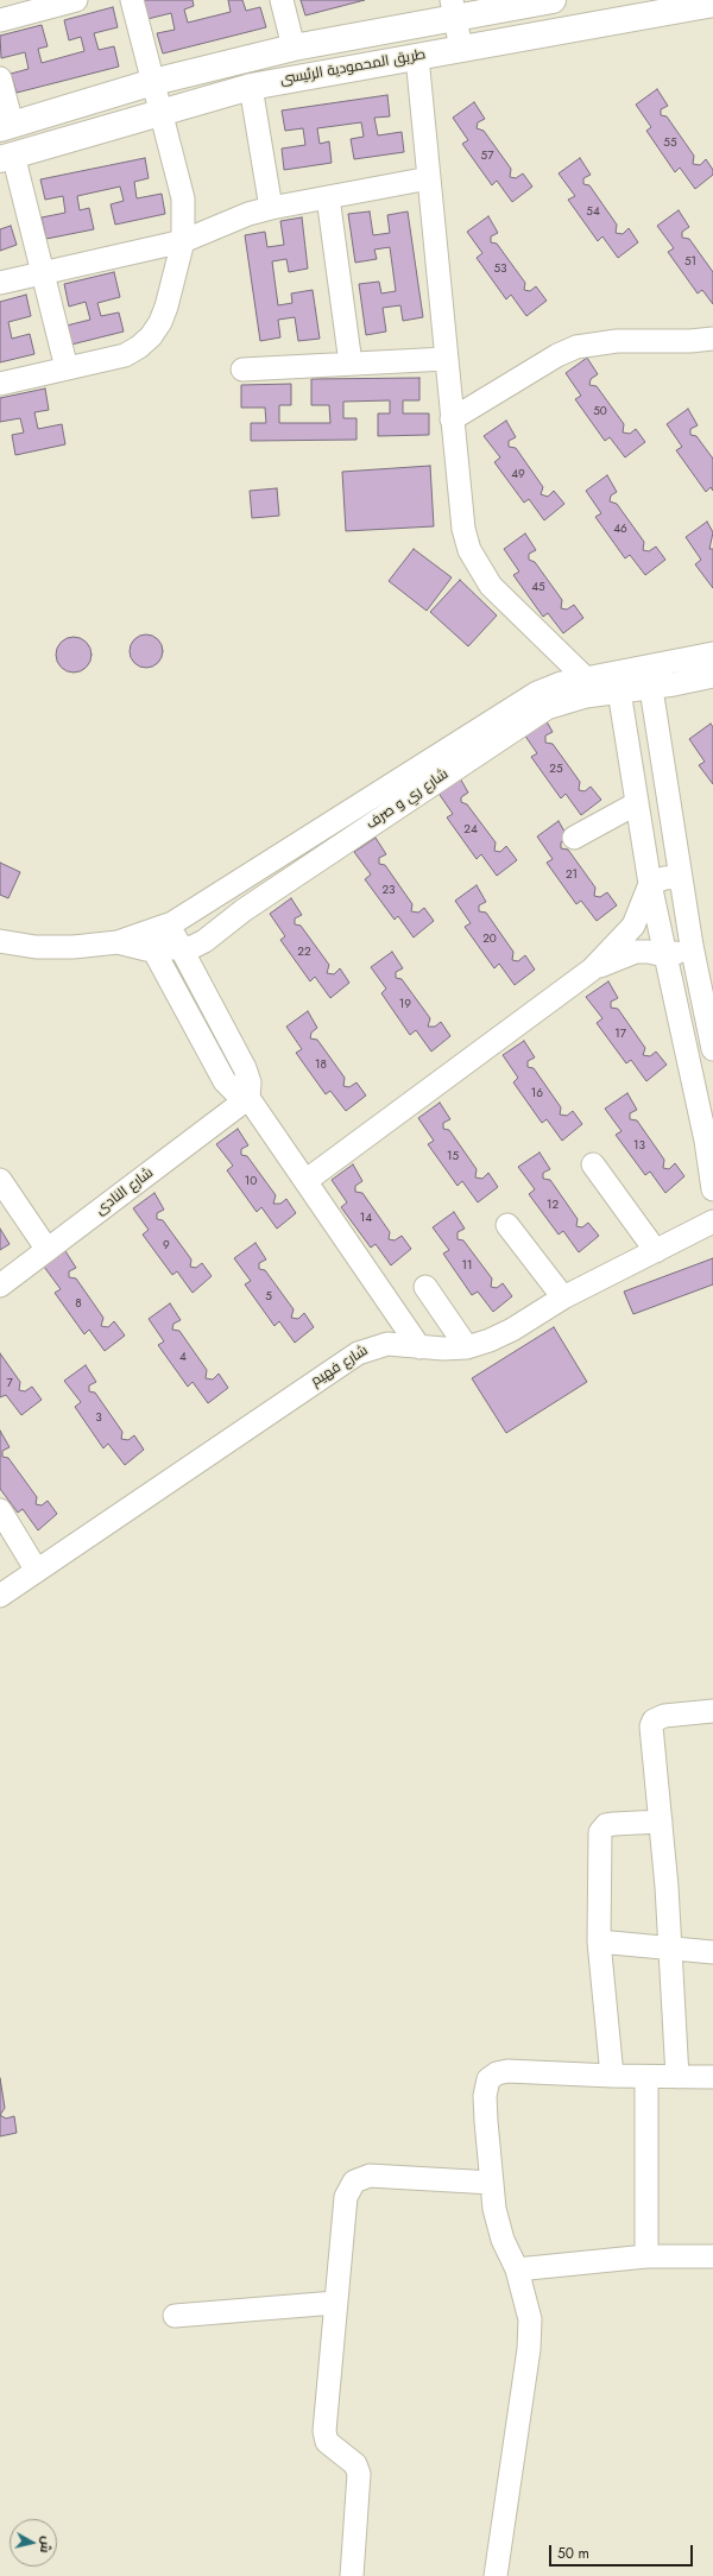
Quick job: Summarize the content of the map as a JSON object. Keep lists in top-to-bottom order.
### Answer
{
  "streets": {
    "street": [
      "طريق المحمودية الرئيسى",
      "شارع ري و صرف",
      "شارع النادى",
      "شارع فهيم"
    ]
  },
  "house_numbers": [
    "55",
    "57",
    "54",
    "51",
    "53",
    "50",
    "49",
    "46",
    "45",
    "25",
    "24",
    "21",
    "23",
    "20",
    "22",
    "19",
    "17",
    "18",
    "16",
    "13",
    "15",
    "10",
    "12",
    "14",
    "9",
    "11",
    "5",
    "8",
    "4",
    "7",
    "3"
  ],
  "scale_bar": "50 m",
  "north": "right"
}
